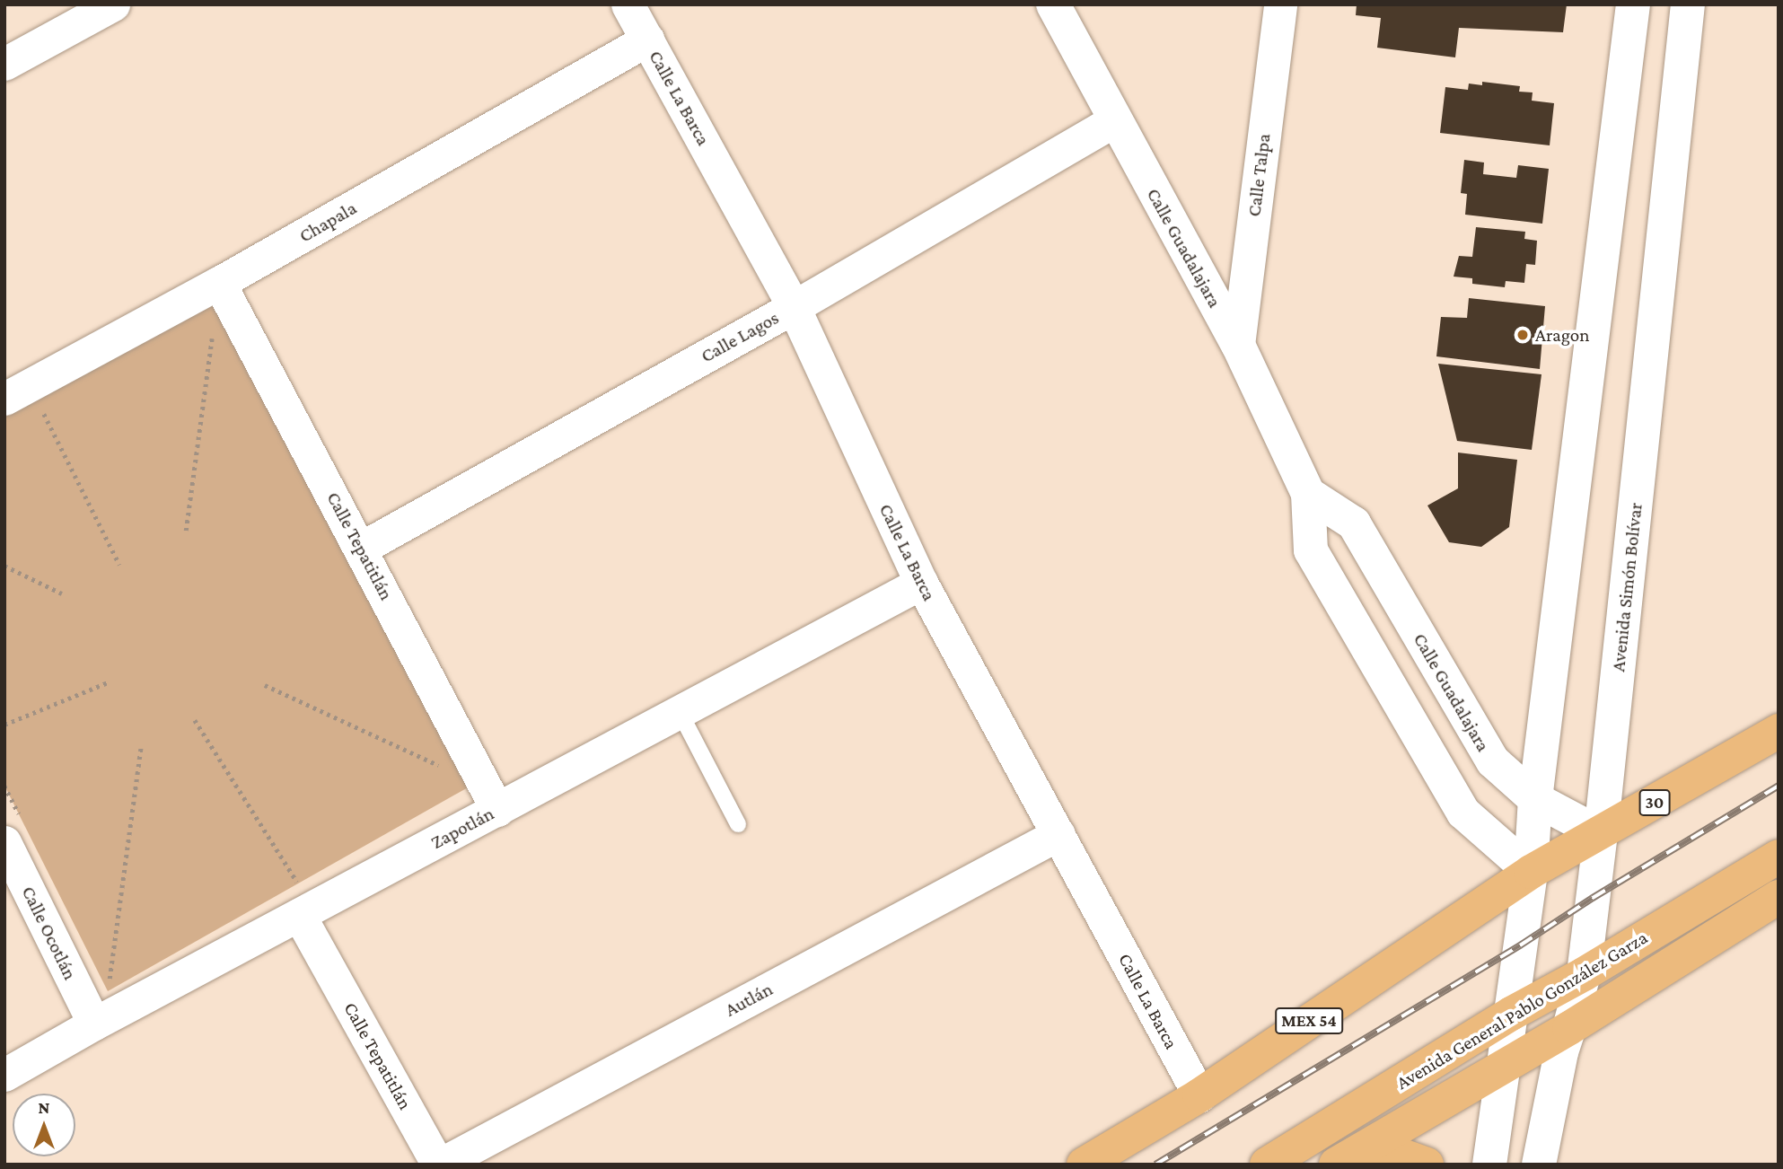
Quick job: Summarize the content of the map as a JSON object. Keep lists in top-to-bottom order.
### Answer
{
  "streets": {
    "main road": [
      "Calle Guadalajara",
      "Avenida Simón Bolívar",
      "30",
      "Avenida General Pablo González Garza",
      "MEX 54"
    ],
    "street": [
      "Calle La Barca",
      "Calle Talpa",
      "Chapala",
      "Calle Lagos",
      "Calle Tepatitlán",
      "Zapotlán",
      "Calle Ocotlán",
      "Autlán"
    ]
  },
  "crossings": [
    ["Calle La Barca", "Chapala"],
    ["Calle La Barca", "Calle Lagos"],
    ["Calle La Barca", "Zapotlán"],
    ["Calle La Barca", "Autlán"],
    ["Calle La Barca", "MEX 54"],
    ["Calle Talpa", "Calle Guadalajara"],
    ["Chapala", "Calle Tepatitlán"],
    ["Calle Guadalajara", "Calle Lagos"],
    ["Calle Guadalajara", "Avenida Simón Bolívar"],
    ["Calle Guadalajara", "30"],
    ["Calle Guadalajara", "MEX 54"],
    ["Calle Lagos", "Calle Tepatitlán"],
    ["Calle Tepatitlán", "Zapotlán"],
    ["Calle Tepatitlán", "Autlán"],
    ["Avenida Simón Bolívar", "30"],
    ["Avenida Simón Bolívar", "Avenida General Pablo González Garza"],
    ["30", "MEX 54"],
    ["Zapotlán", "Calle Ocotlán"]
  ],
  "places": ["Aragon"],
  "north": "top"
}
